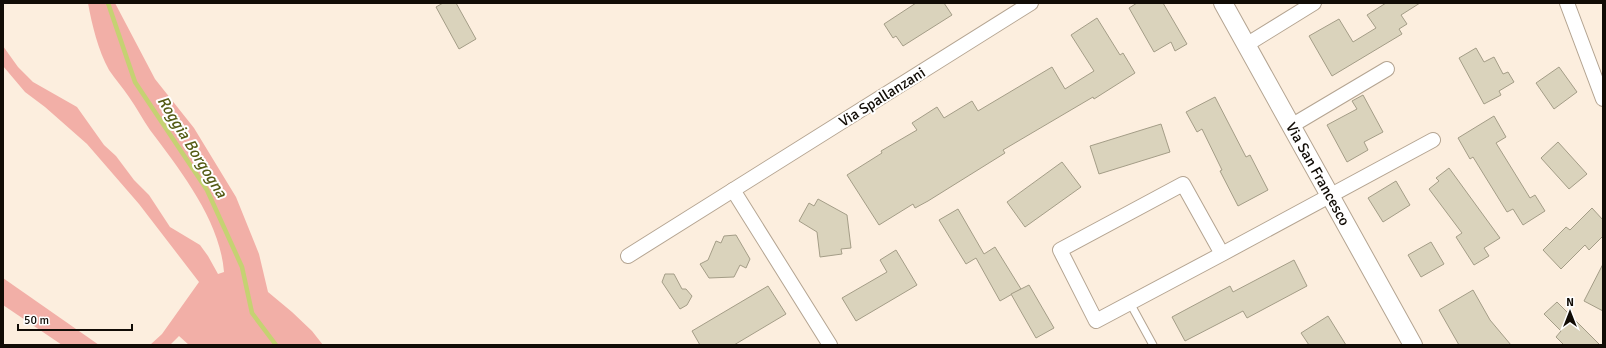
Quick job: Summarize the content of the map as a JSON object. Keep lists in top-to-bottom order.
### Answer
{
  "streets": {
    "street": ["Via Spallanzani", "Via San Francesco"]
  },
  "water": ["Roggia Borgogna"],
  "scale_bar": "50 m",
  "north": "top"
}
